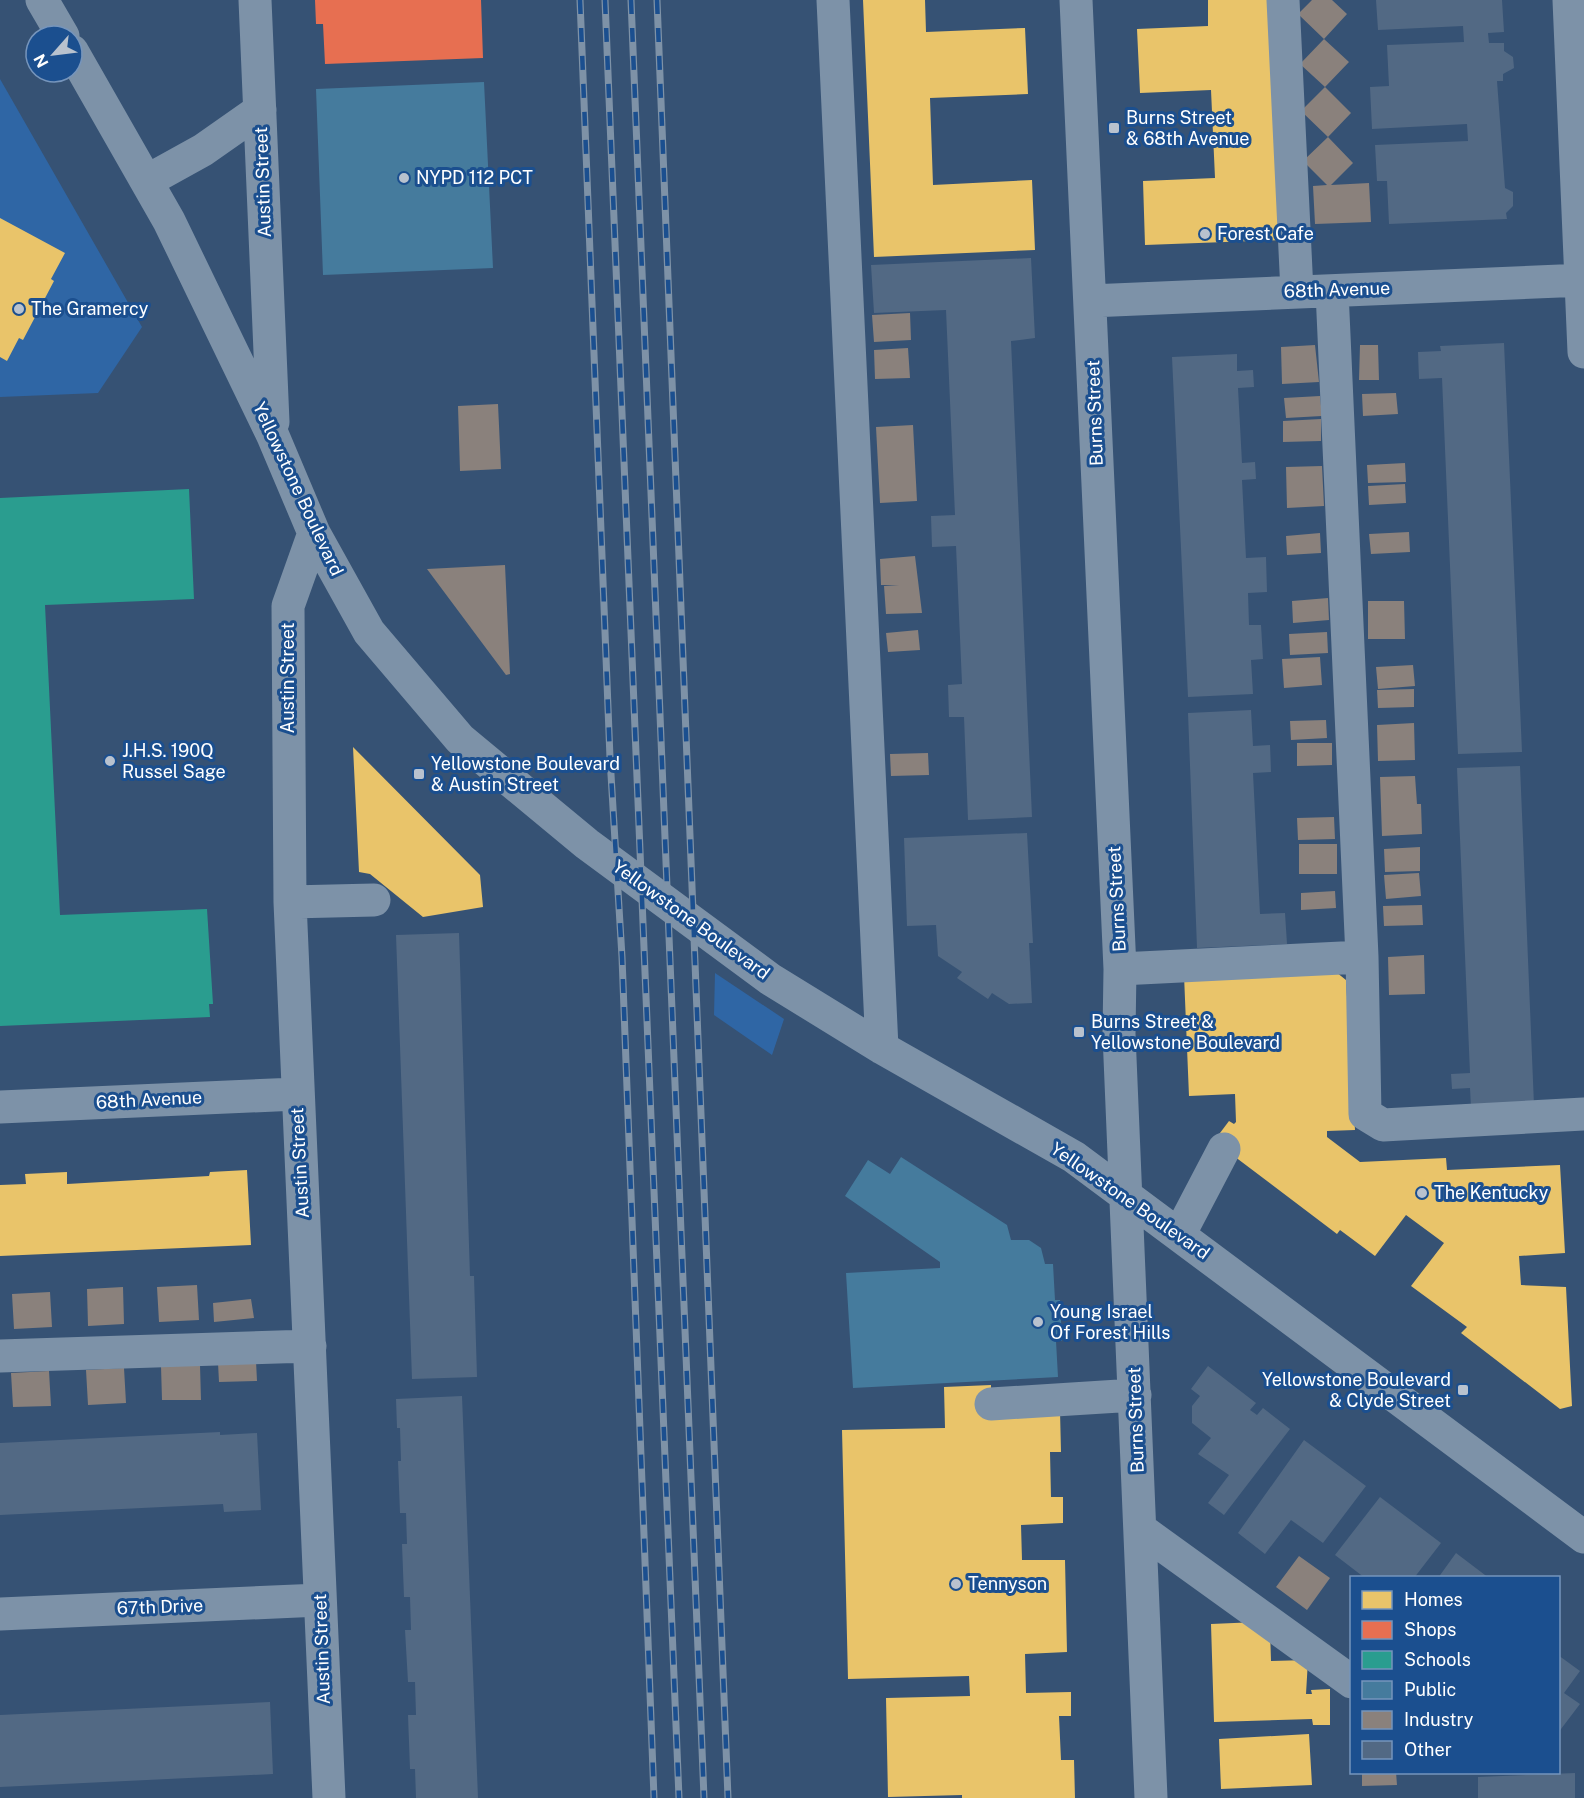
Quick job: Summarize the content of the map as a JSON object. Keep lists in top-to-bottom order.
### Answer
{
  "streets": {
    "street": [
      "Austin Street",
      "68th Avenue",
      "Burns Street",
      "Yellowstone Boulevard",
      "67th Drive"
    ]
  },
  "crossings": [
    ["Austin Street", "68th Avenue"],
    ["Austin Street", "Yellowstone Boulevard"],
    ["Austin Street", "67th Drive"],
    ["68th Avenue", "Burns Street"],
    ["Burns Street", "Yellowstone Boulevard"]
  ],
  "places": {
    "transit": [
      "Burns Street & 68th Avenue",
      "Yellowstone Boulevard & Austin Street",
      "Burns Street & Yellowstone Boulevard",
      "Yellowstone Boulevard & Clyde Street"
    ],
    "other": [
      "NYPD 112 PCT",
      "Forest Cafe",
      "The Gramercy",
      "J.H.S. 190Q Russel Sage",
      "The Kentucky",
      "Young Israel Of Forest Hills",
      "Tennyson"
    ]
  },
  "legend": [
    "Homes",
    "Shops",
    "Schools",
    "Public",
    "Industry",
    "Other"
  ],
  "north": "bottom left"
}
